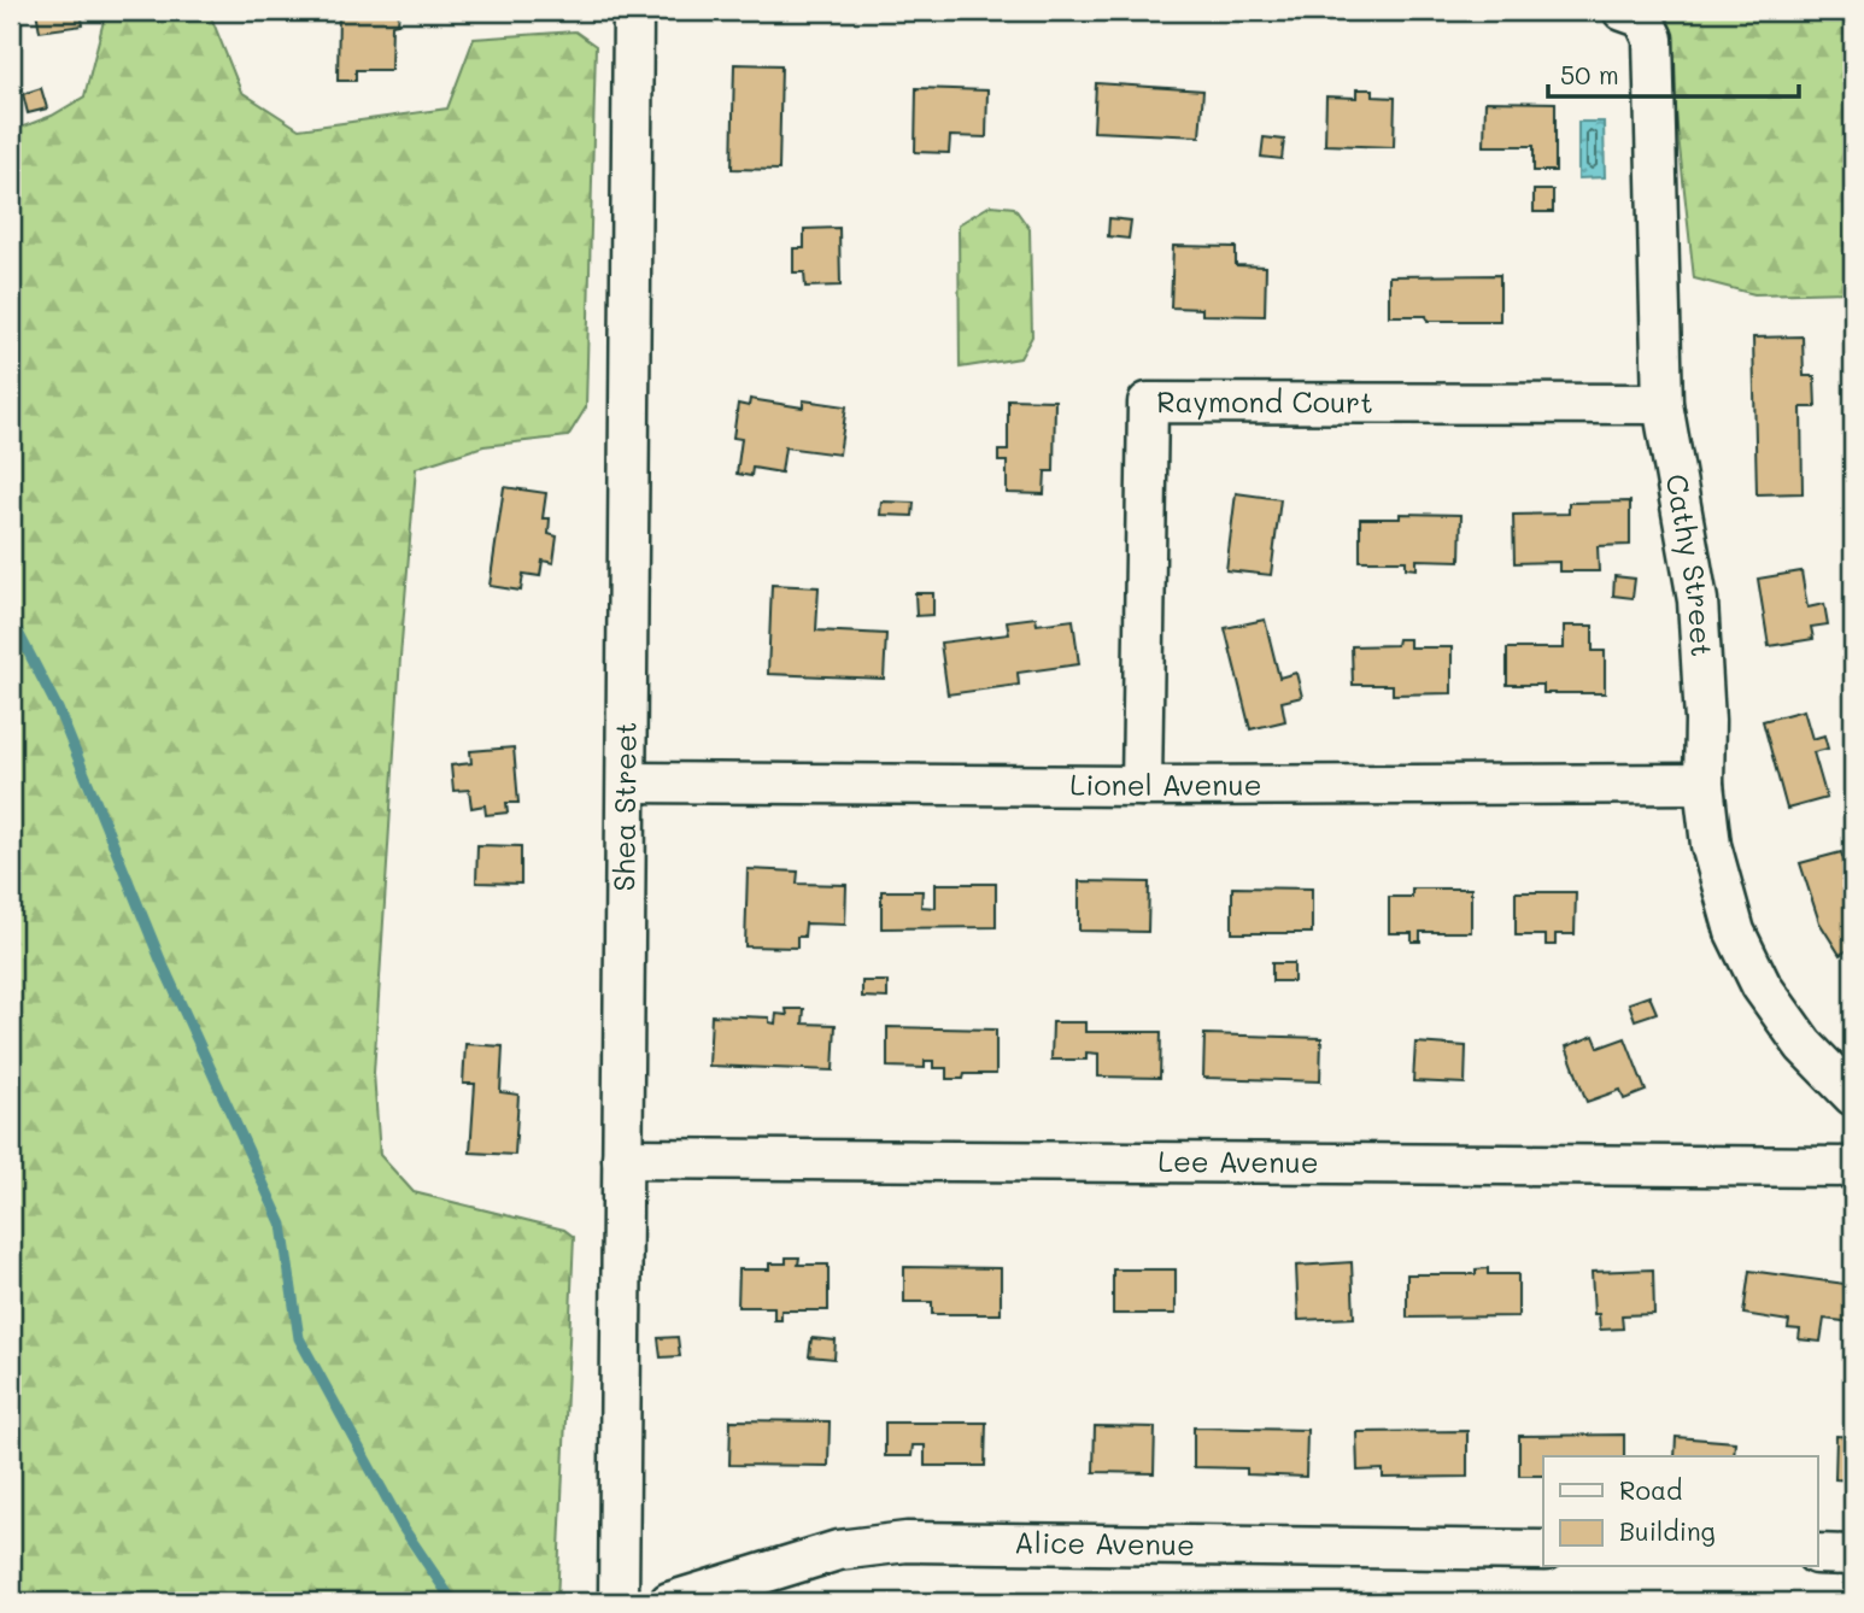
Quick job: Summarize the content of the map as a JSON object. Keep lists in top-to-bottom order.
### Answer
{
  "streets": {
    "street": [
      "Raymond Court",
      "Cathy Street",
      "Lionel Avenue",
      "Shea Street",
      "Lee Avenue",
      "Alice Avenue"
    ]
  },
  "crossings": [
    ["Raymond Court", "Cathy Street"],
    ["Raymond Court", "Lionel Avenue"],
    ["Cathy Street", "Lionel Avenue"],
    ["Lionel Avenue", "Shea Street"],
    ["Shea Street", "Lee Avenue"]
  ],
  "legend": ["Road", "Building"],
  "scale_bar": "50 m"
}
